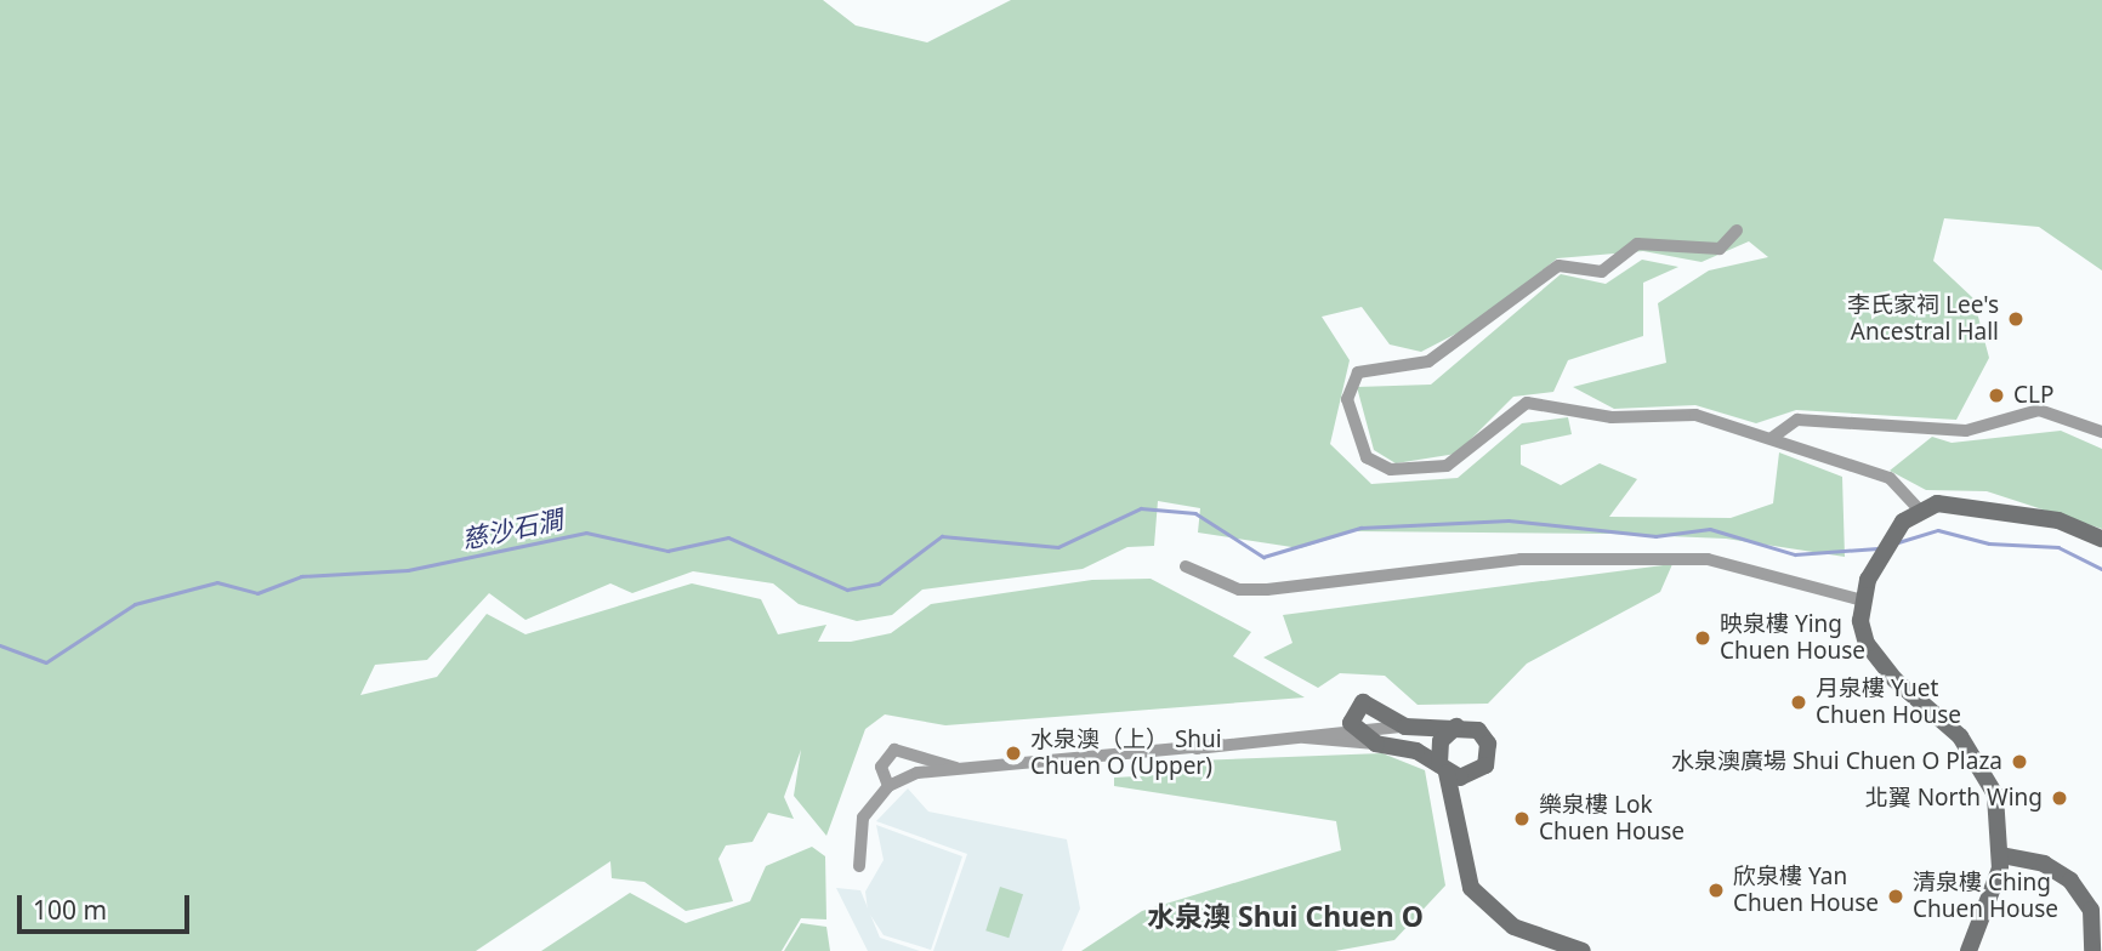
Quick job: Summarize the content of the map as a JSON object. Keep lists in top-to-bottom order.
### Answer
{
  "districts": ["水泉澳 Shui Chuen O"],
  "water": ["慈沙石澗"],
  "places": [
    "李氏家祠 Lee's Ancestral Hall",
    "CLP",
    "映泉樓 Ying Chuen House",
    "月泉樓 Yuet Chuen House",
    "水泉澳（上） Shui Chuen O (Upper)",
    "水泉澳廣場 Shui Chuen O Plaza",
    "北翼 North Wing",
    "樂泉樓 Lok Chuen House",
    "欣泉樓 Yan Chuen House",
    "清泉樓 Ching Chuen House"
  ],
  "scale_bar": "100 m"
}
